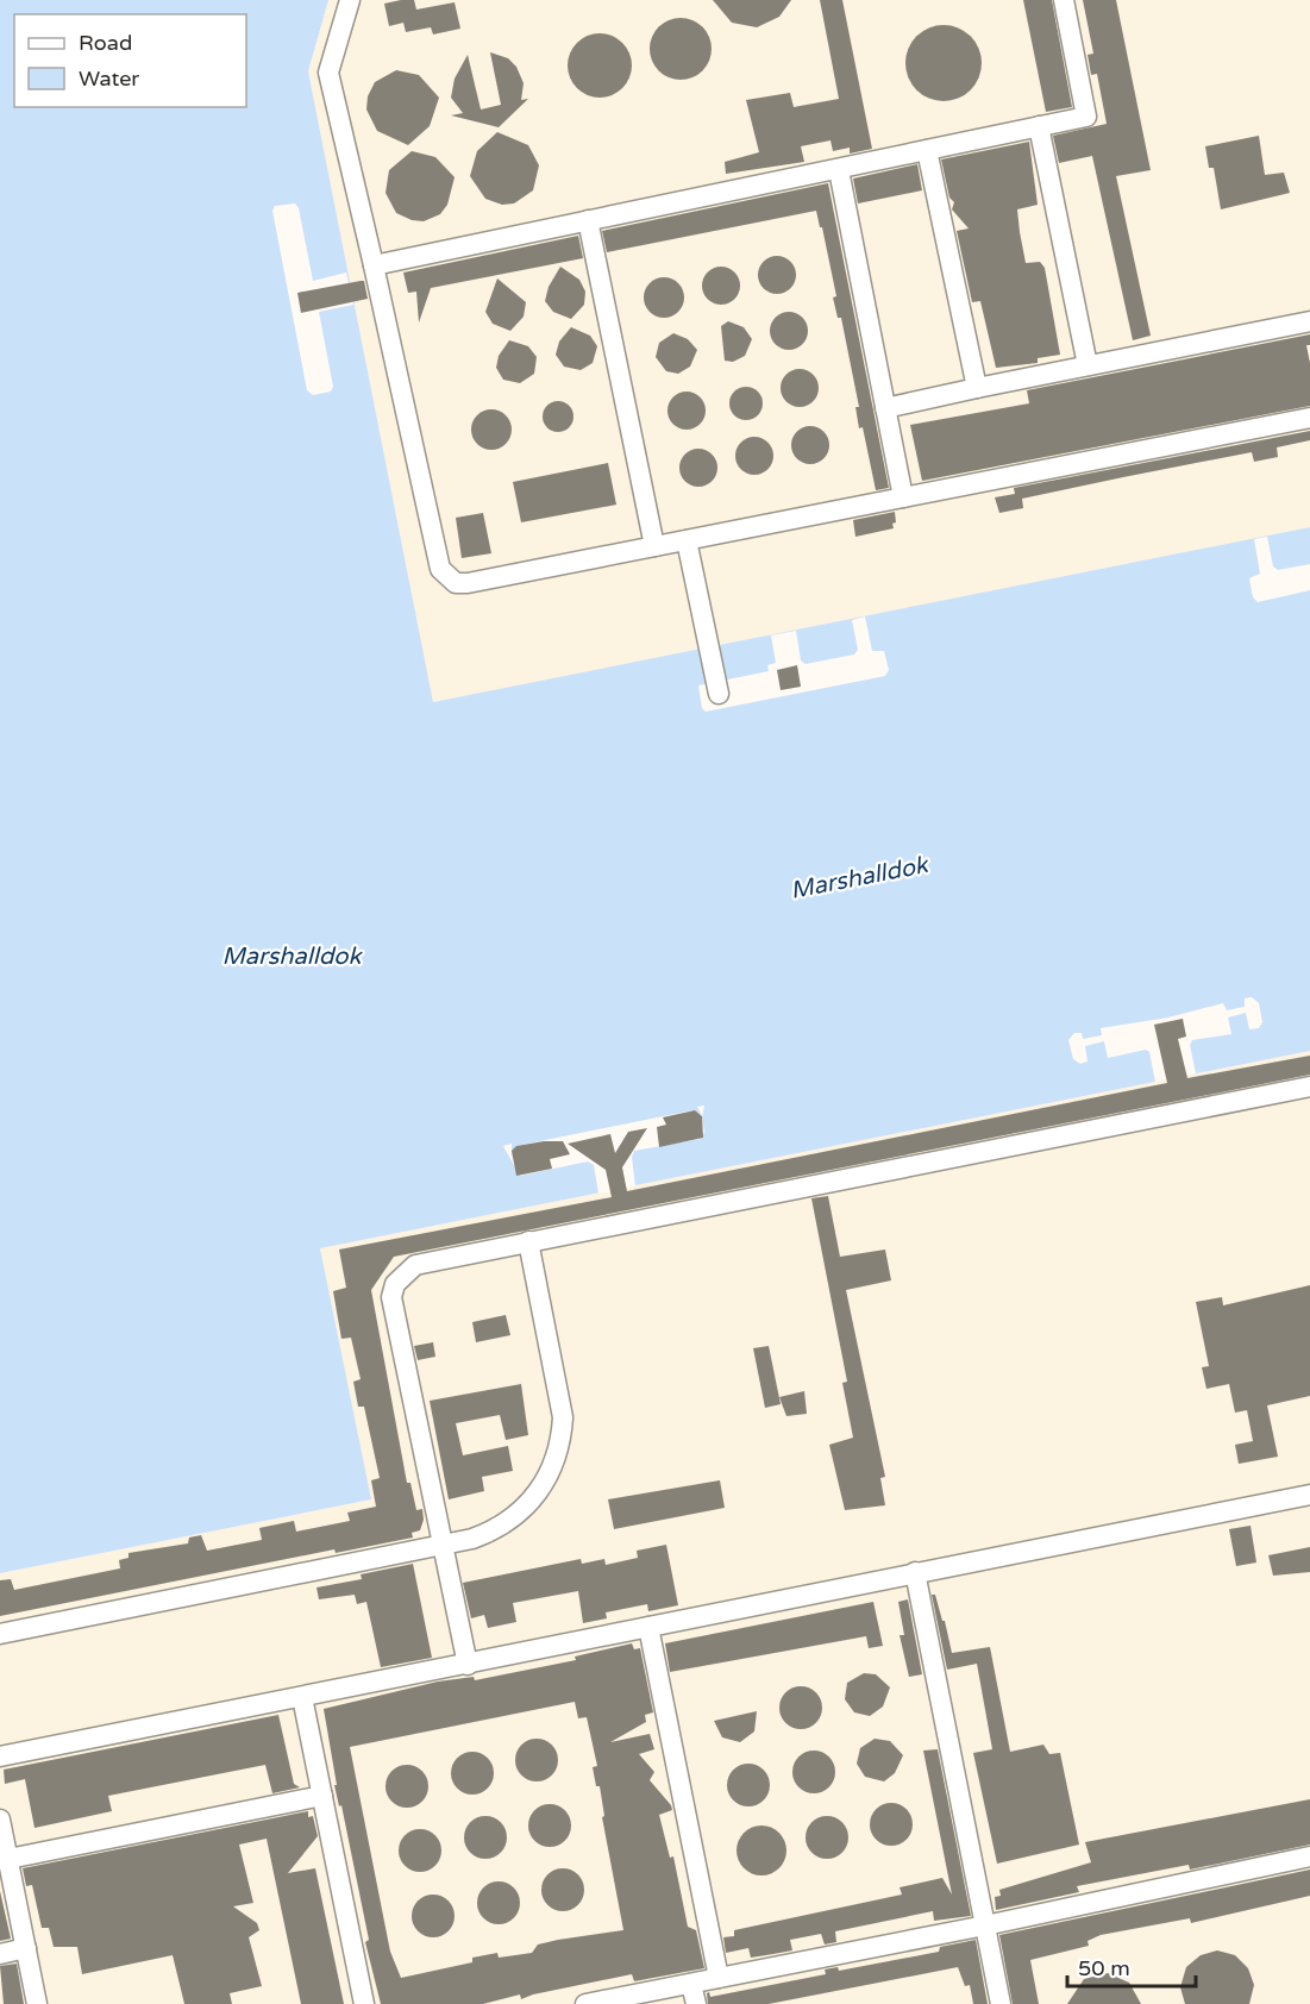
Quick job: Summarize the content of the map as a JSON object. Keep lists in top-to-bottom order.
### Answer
{
  "water": ["Marshalldok"],
  "legend": ["Road", "Water"],
  "scale_bar": "50 m"
}
